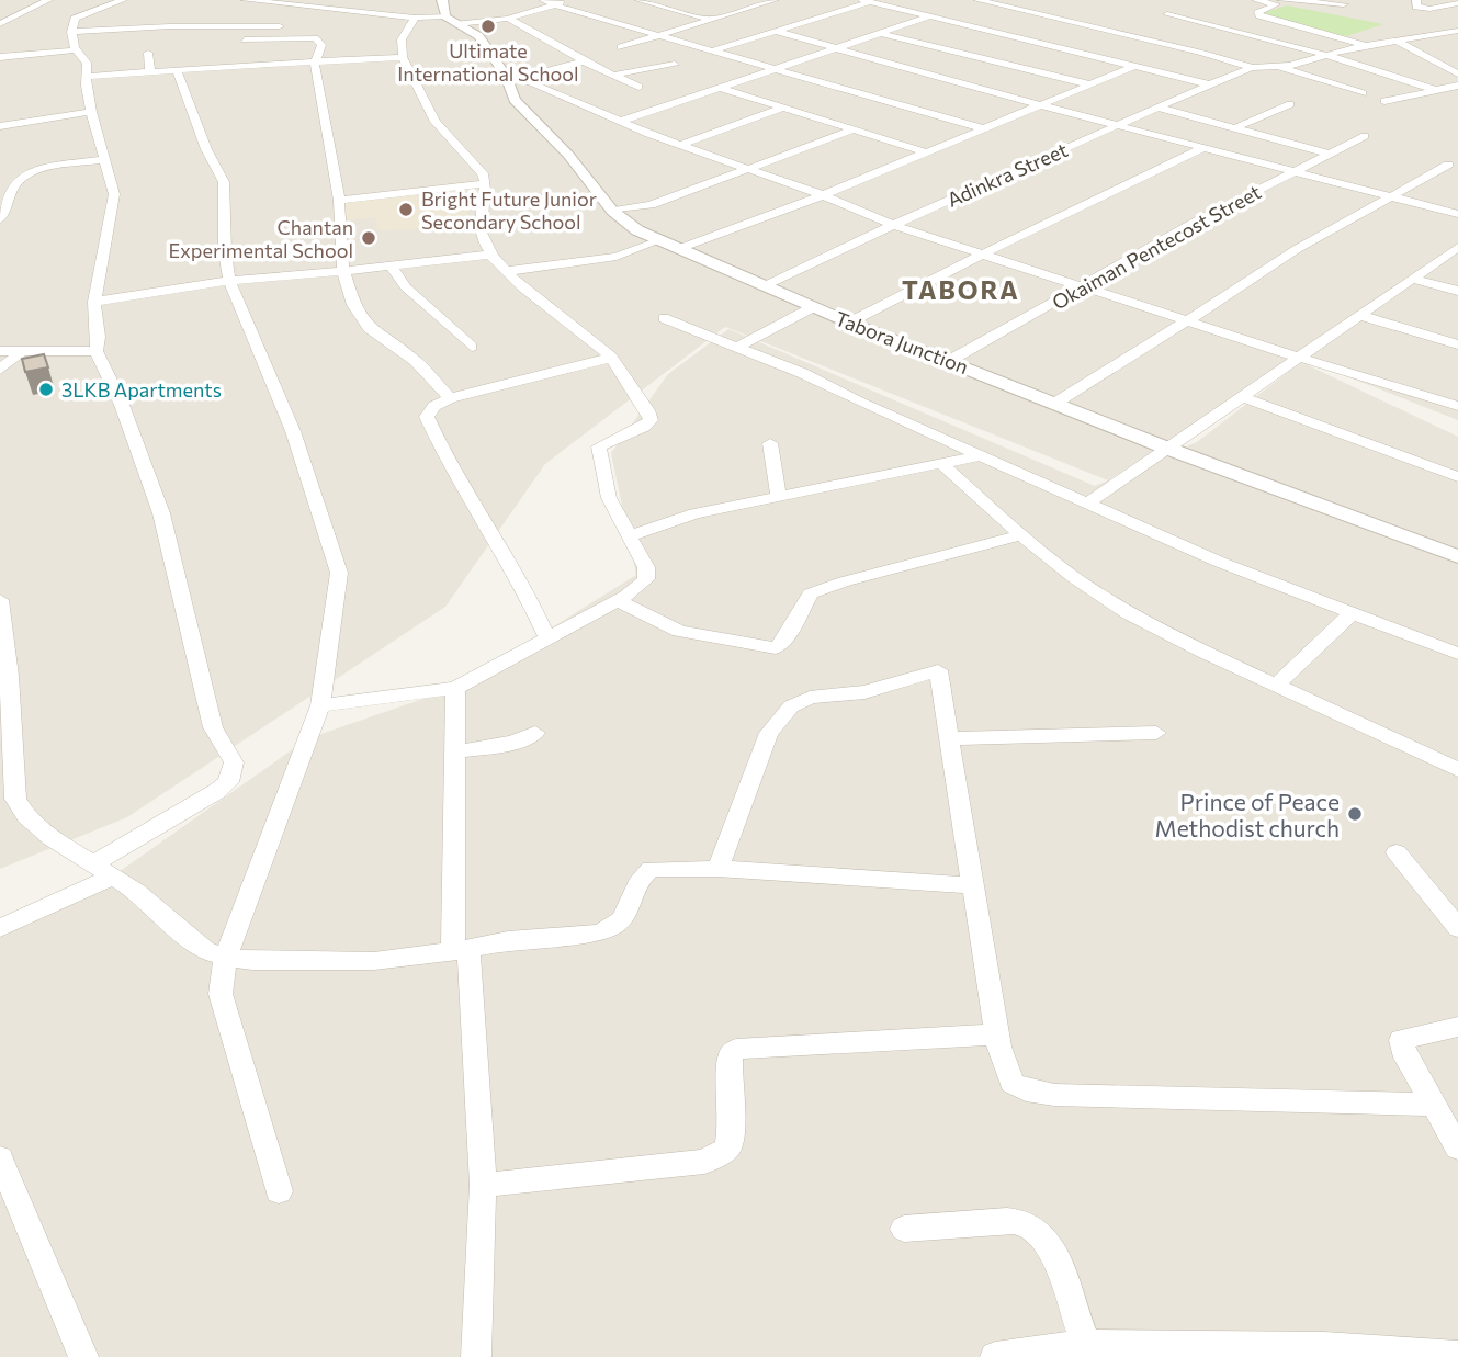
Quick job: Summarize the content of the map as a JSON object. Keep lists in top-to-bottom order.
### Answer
{
  "streets": {
    "street": ["Adinkra Street", "Okaiman Pentecost Street", "Tabora Junction"]
  },
  "crossings": [
    ["Adinkra Street", "Tabora Junction"],
    ["Okaiman Pentecost Street", "Tabora Junction"]
  ],
  "districts": ["TABORA"],
  "places": [
    "Ultimate International School",
    "Bright Future Junior Secondary School",
    "Chantan Experimental School",
    "3LKB Apartments",
    "Prince of Peace Methodist church"
  ]
}
